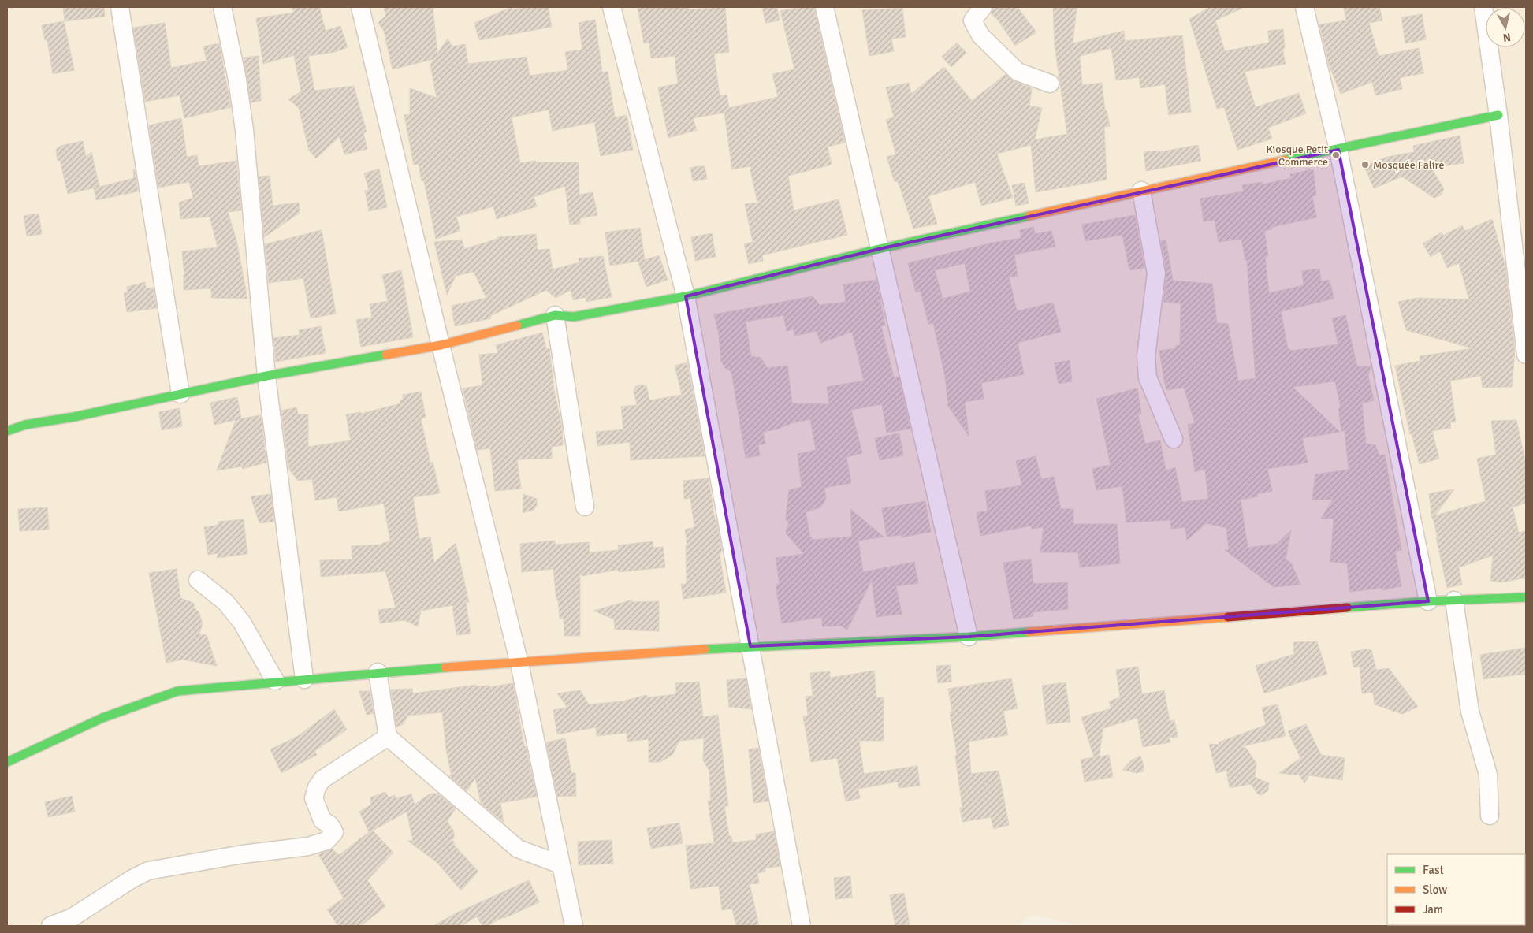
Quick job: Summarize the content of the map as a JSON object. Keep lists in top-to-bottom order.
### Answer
{
  "places": ["Kiosque Petit Commerce", "Mosquée Falire"],
  "legend": ["Fast", "Slow", "Jam"],
  "north": "bottom"
}
